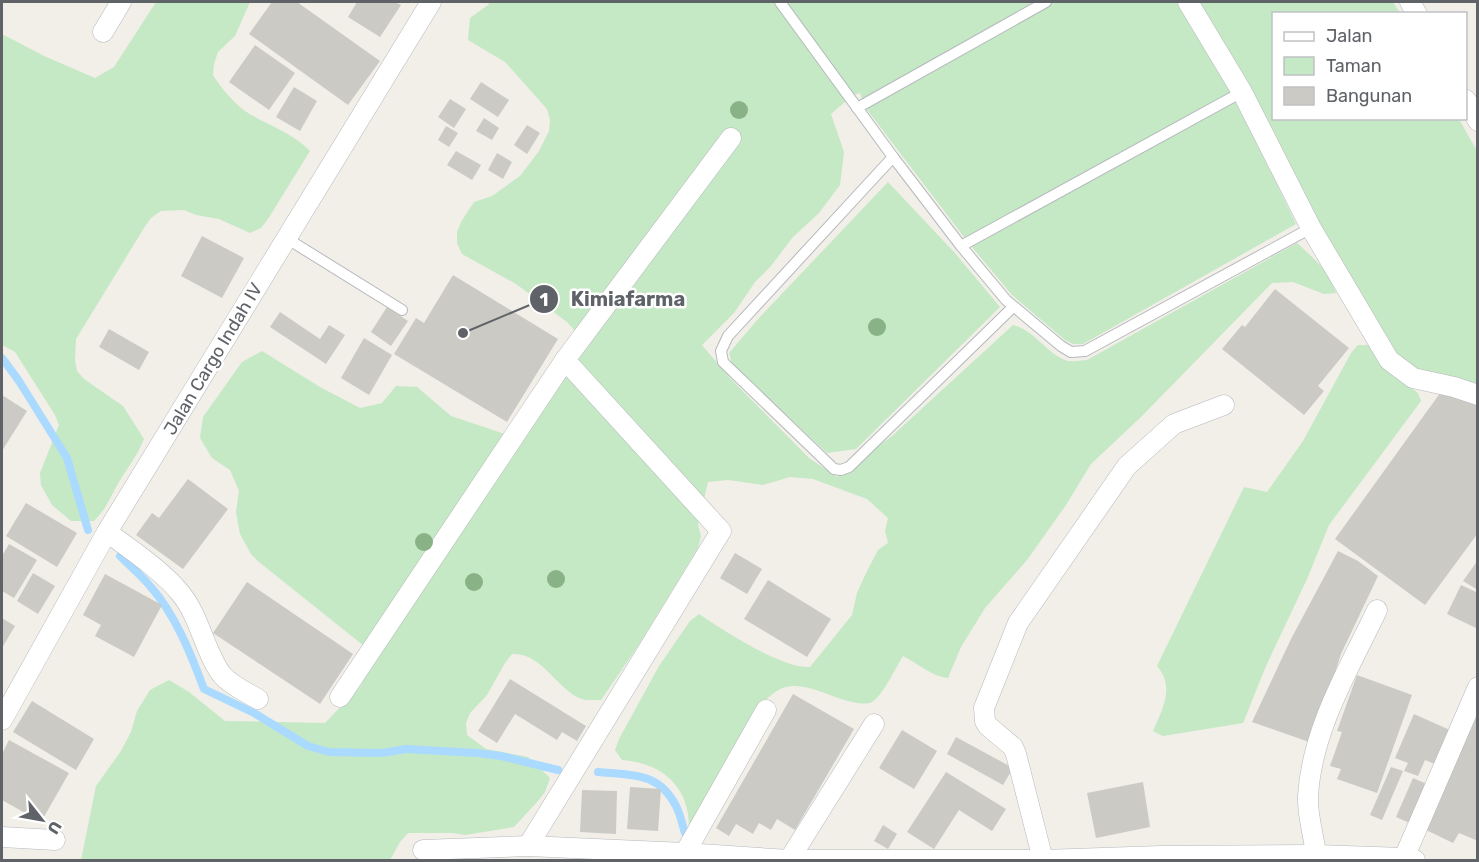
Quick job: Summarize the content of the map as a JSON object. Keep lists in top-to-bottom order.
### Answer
{
  "streets": {
    "street": ["Jalan Cargo Indah IV"]
  },
  "places": ["Kimiafarma"],
  "legend": ["Jalan", "Taman", "Bangunan"],
  "north": "bottom right"
}
